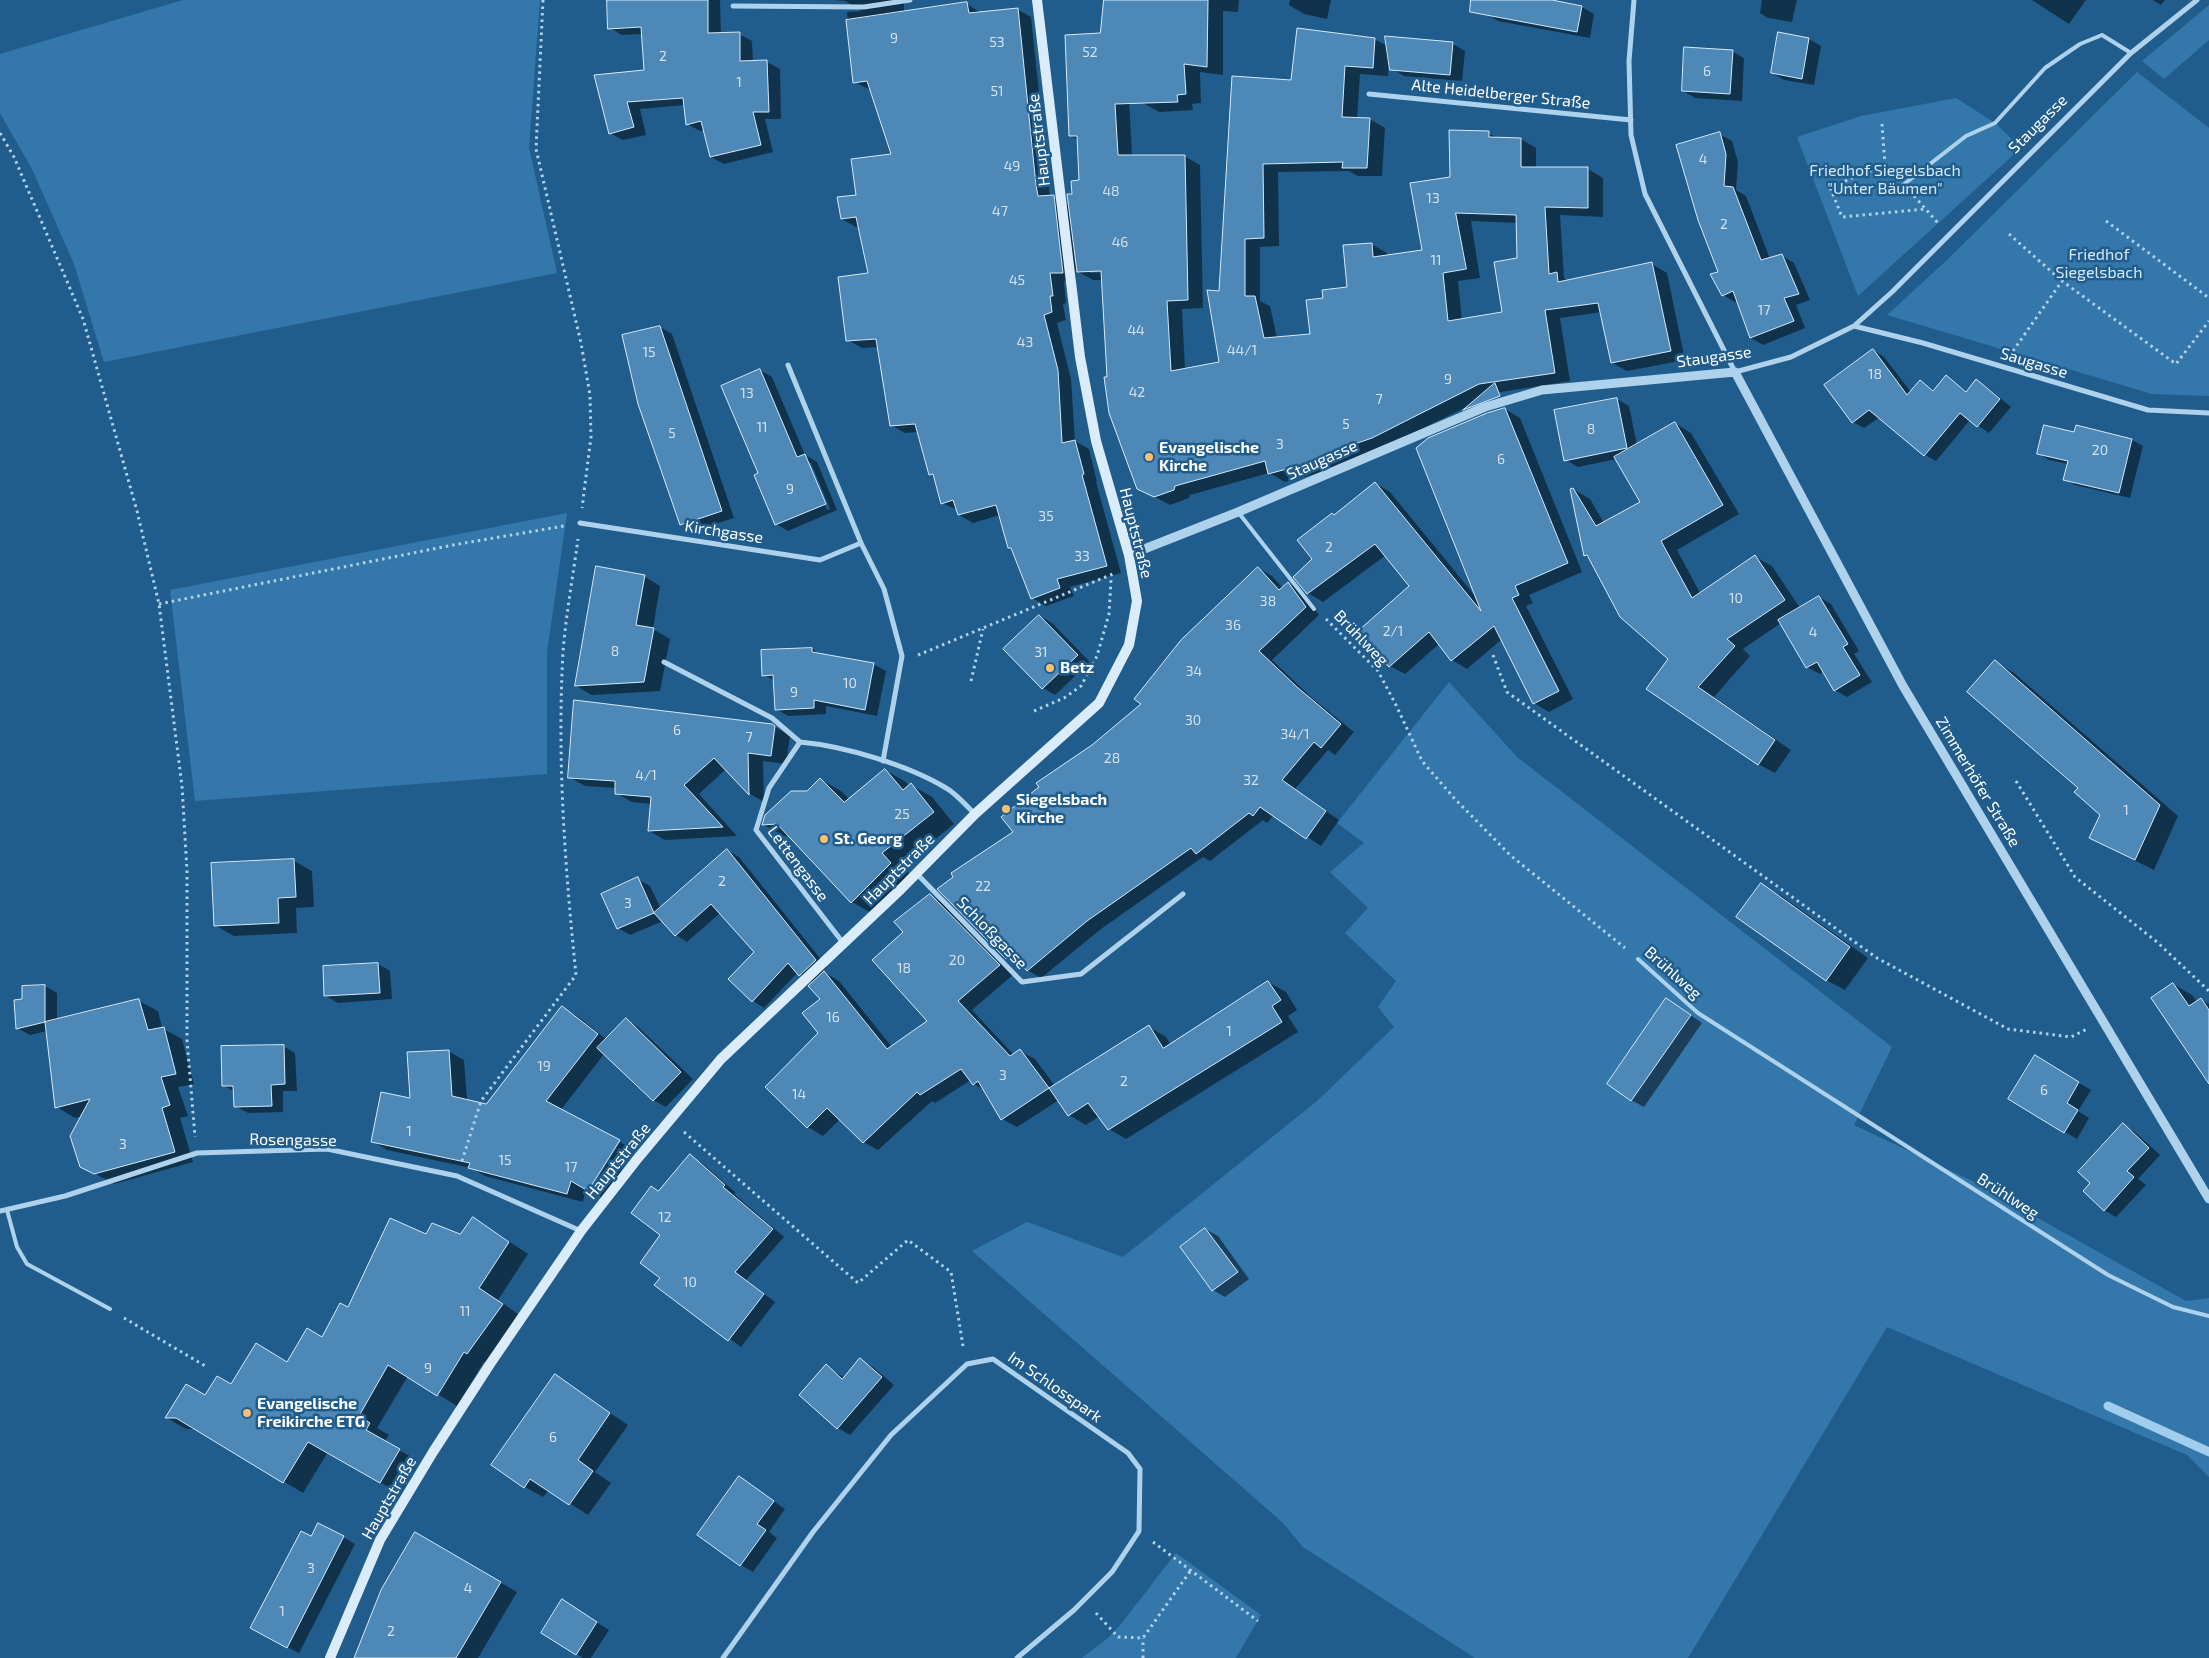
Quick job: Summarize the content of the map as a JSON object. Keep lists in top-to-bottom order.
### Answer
{
  "streets": {
    "main road": ["Hauptstraße"],
    "street": [
      "Alte Heidelberger Straße",
      "Staugasse",
      "Saugasse",
      "Kirchgasse",
      "Zimmerhöfer Straße",
      "Lettengasse",
      "Schloßgasse",
      "Rosengasse",
      "Im Schlosspark"
    ],
    "lane": ["Brühlweg"]
  },
  "crossings": [
    ["Staugasse", "Hauptstraße"],
    ["Staugasse", "Saugasse"],
    ["Staugasse", "Brühlweg"],
    ["Staugasse", "Zimmerhöfer Straße"],
    ["Hauptstraße", "Lettengasse"],
    ["Hauptstraße", "Schloßgasse"],
    ["Hauptstraße", "Rosengasse"]
  ],
  "parks": ["Friedhof Siegelsbach \"Unter Bäumen\"", "Friedhof Siegelsbach"],
  "places": [
    "Evangelische Kirche",
    "Betz",
    "Siegelsbach Kirche",
    "St. Georg",
    "Evangelische Freikirche ETG"
  ],
  "house_numbers": [
    "9",
    "53",
    "52",
    "2",
    "6",
    "1",
    "51",
    "4",
    "49",
    "48",
    "13",
    "47",
    "2",
    "46",
    "11",
    "45",
    "17",
    "44",
    "43",
    "44/1",
    "15",
    "18",
    "9",
    "42",
    "13",
    "7",
    "5",
    "11",
    "8",
    "5",
    "3",
    "20",
    "6",
    "9",
    "35",
    "2",
    "33",
    "10",
    "38",
    "36",
    "2/1",
    "4",
    "8",
    "31",
    "34",
    "10",
    "9",
    "30",
    "6",
    "34/1",
    "7",
    "28",
    "4/1",
    "32",
    "1",
    "25",
    "2",
    "22",
    "3",
    "20",
    "18",
    "16",
    "1",
    "19",
    "3",
    "2",
    "6",
    "14",
    "1",
    "3",
    "15",
    "17",
    "12",
    "10",
    "11",
    "9",
    "6",
    "3",
    "4",
    "1",
    "2"
  ]
}
